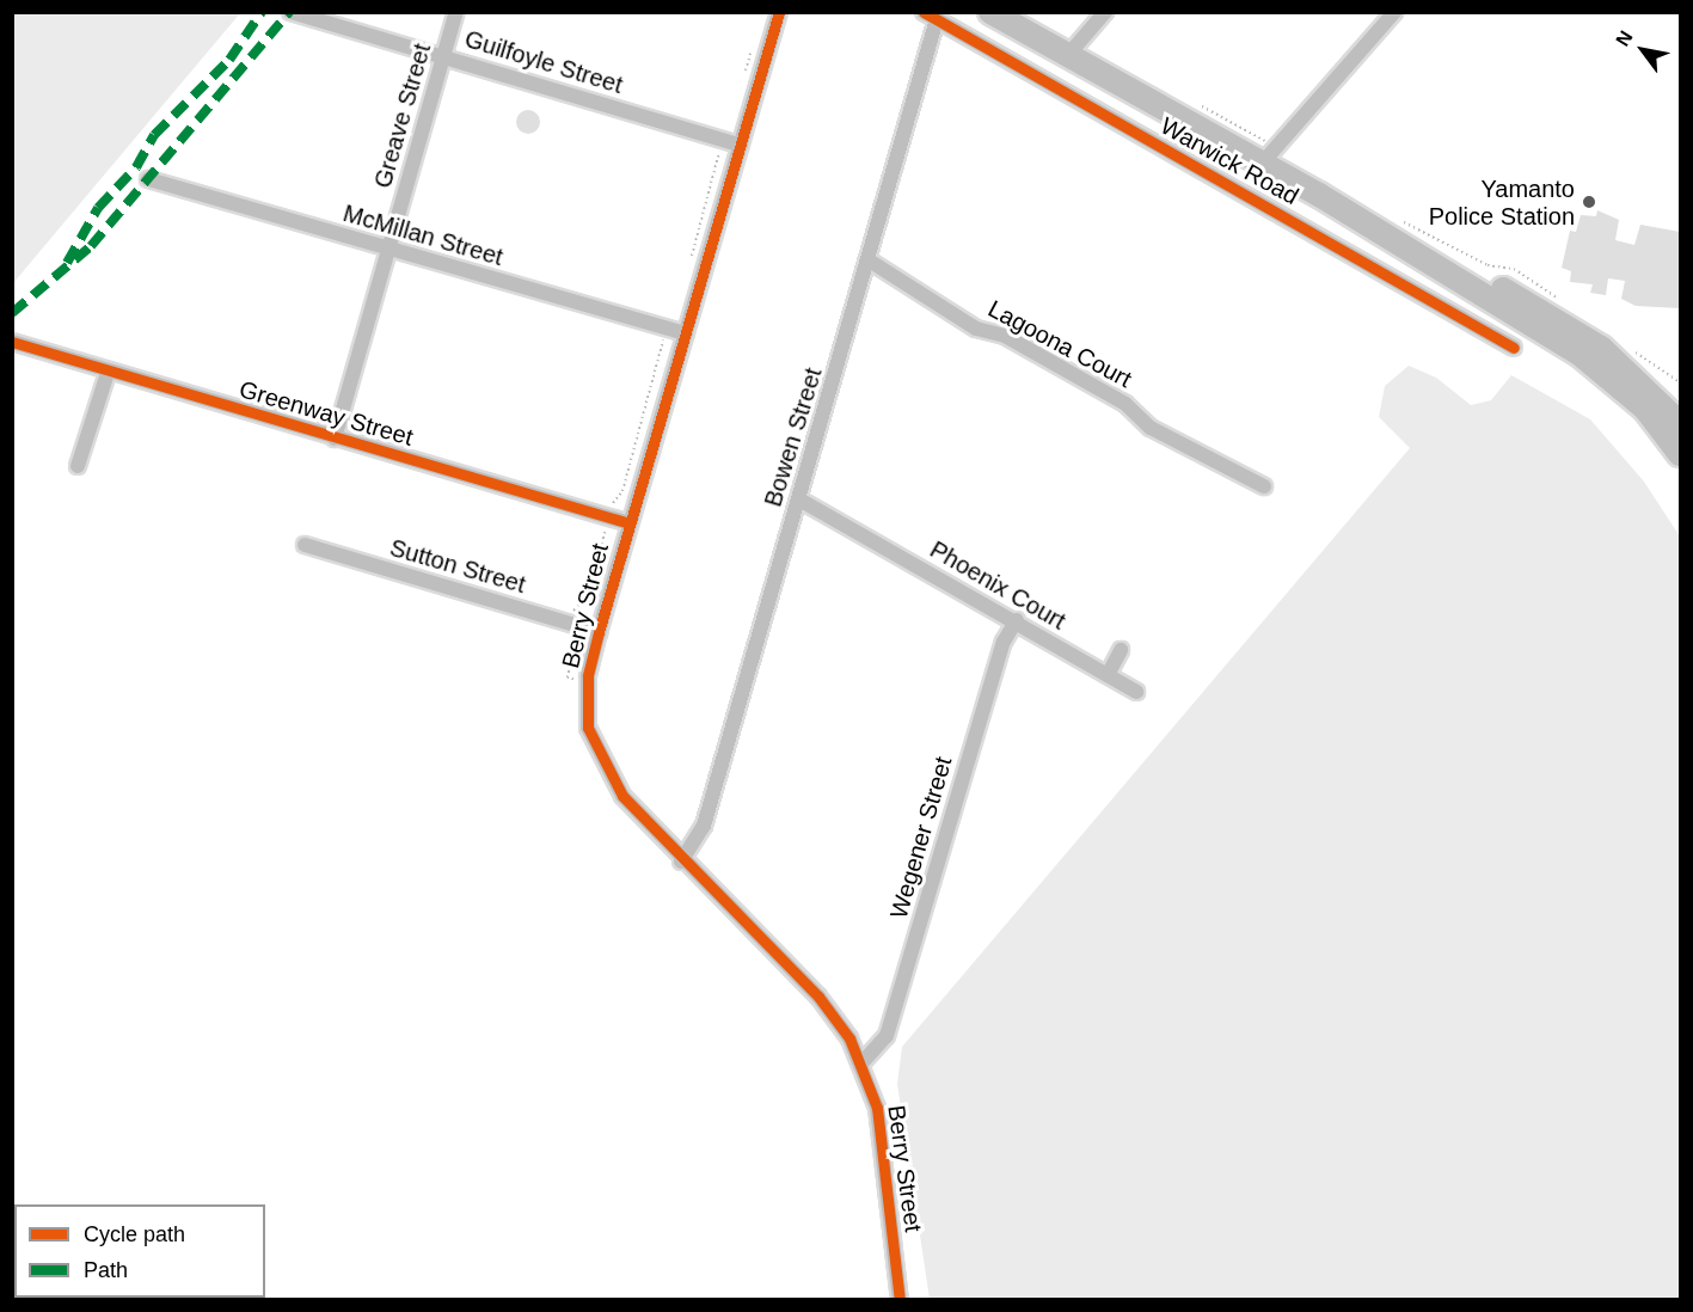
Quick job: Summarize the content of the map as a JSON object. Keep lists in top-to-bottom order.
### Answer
{
  "streets": {
    "main road": ["Warwick Road"],
    "street": [
      "Guilfoyle Street",
      "Greave Street",
      "McMillan Street",
      "Lagoona Court",
      "Greenway Street",
      "Bowen Street",
      "Sutton Street",
      "Phoenix Court",
      "Berry Street",
      "Wegener Street"
    ]
  },
  "crossings": [
    ["Guilfoyle Street", "Greave Street"],
    ["Guilfoyle Street", "Berry Street"],
    ["Greave Street", "McMillan Street"],
    ["Greave Street", "Greenway Street"],
    ["Warwick Road", "Bowen Street"],
    ["McMillan Street", "Berry Street"],
    ["Lagoona Court", "Bowen Street"],
    ["Greenway Street", "Berry Street"],
    ["Bowen Street", "Phoenix Court"],
    ["Bowen Street", "Berry Street"],
    ["Sutton Street", "Berry Street"],
    ["Phoenix Court", "Wegener Street"],
    ["Berry Street", "Wegener Street"]
  ],
  "places": ["Yamanto Police Station"],
  "legend": ["Cycle path", "Path"],
  "north": "top left"
}
